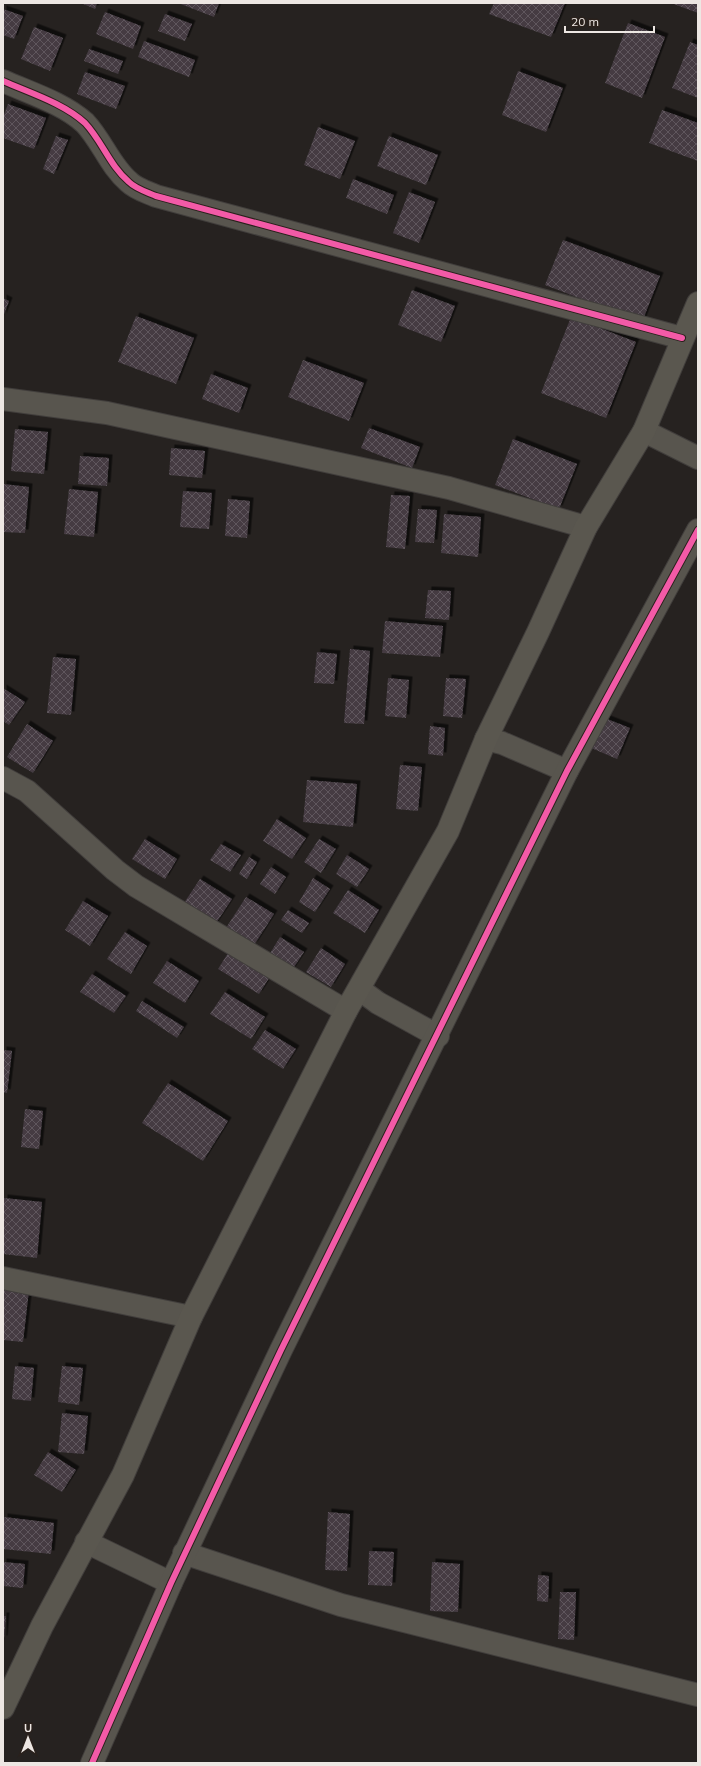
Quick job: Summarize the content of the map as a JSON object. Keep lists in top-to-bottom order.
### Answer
{
  "scale_bar": "20 m",
  "north": "top"
}
